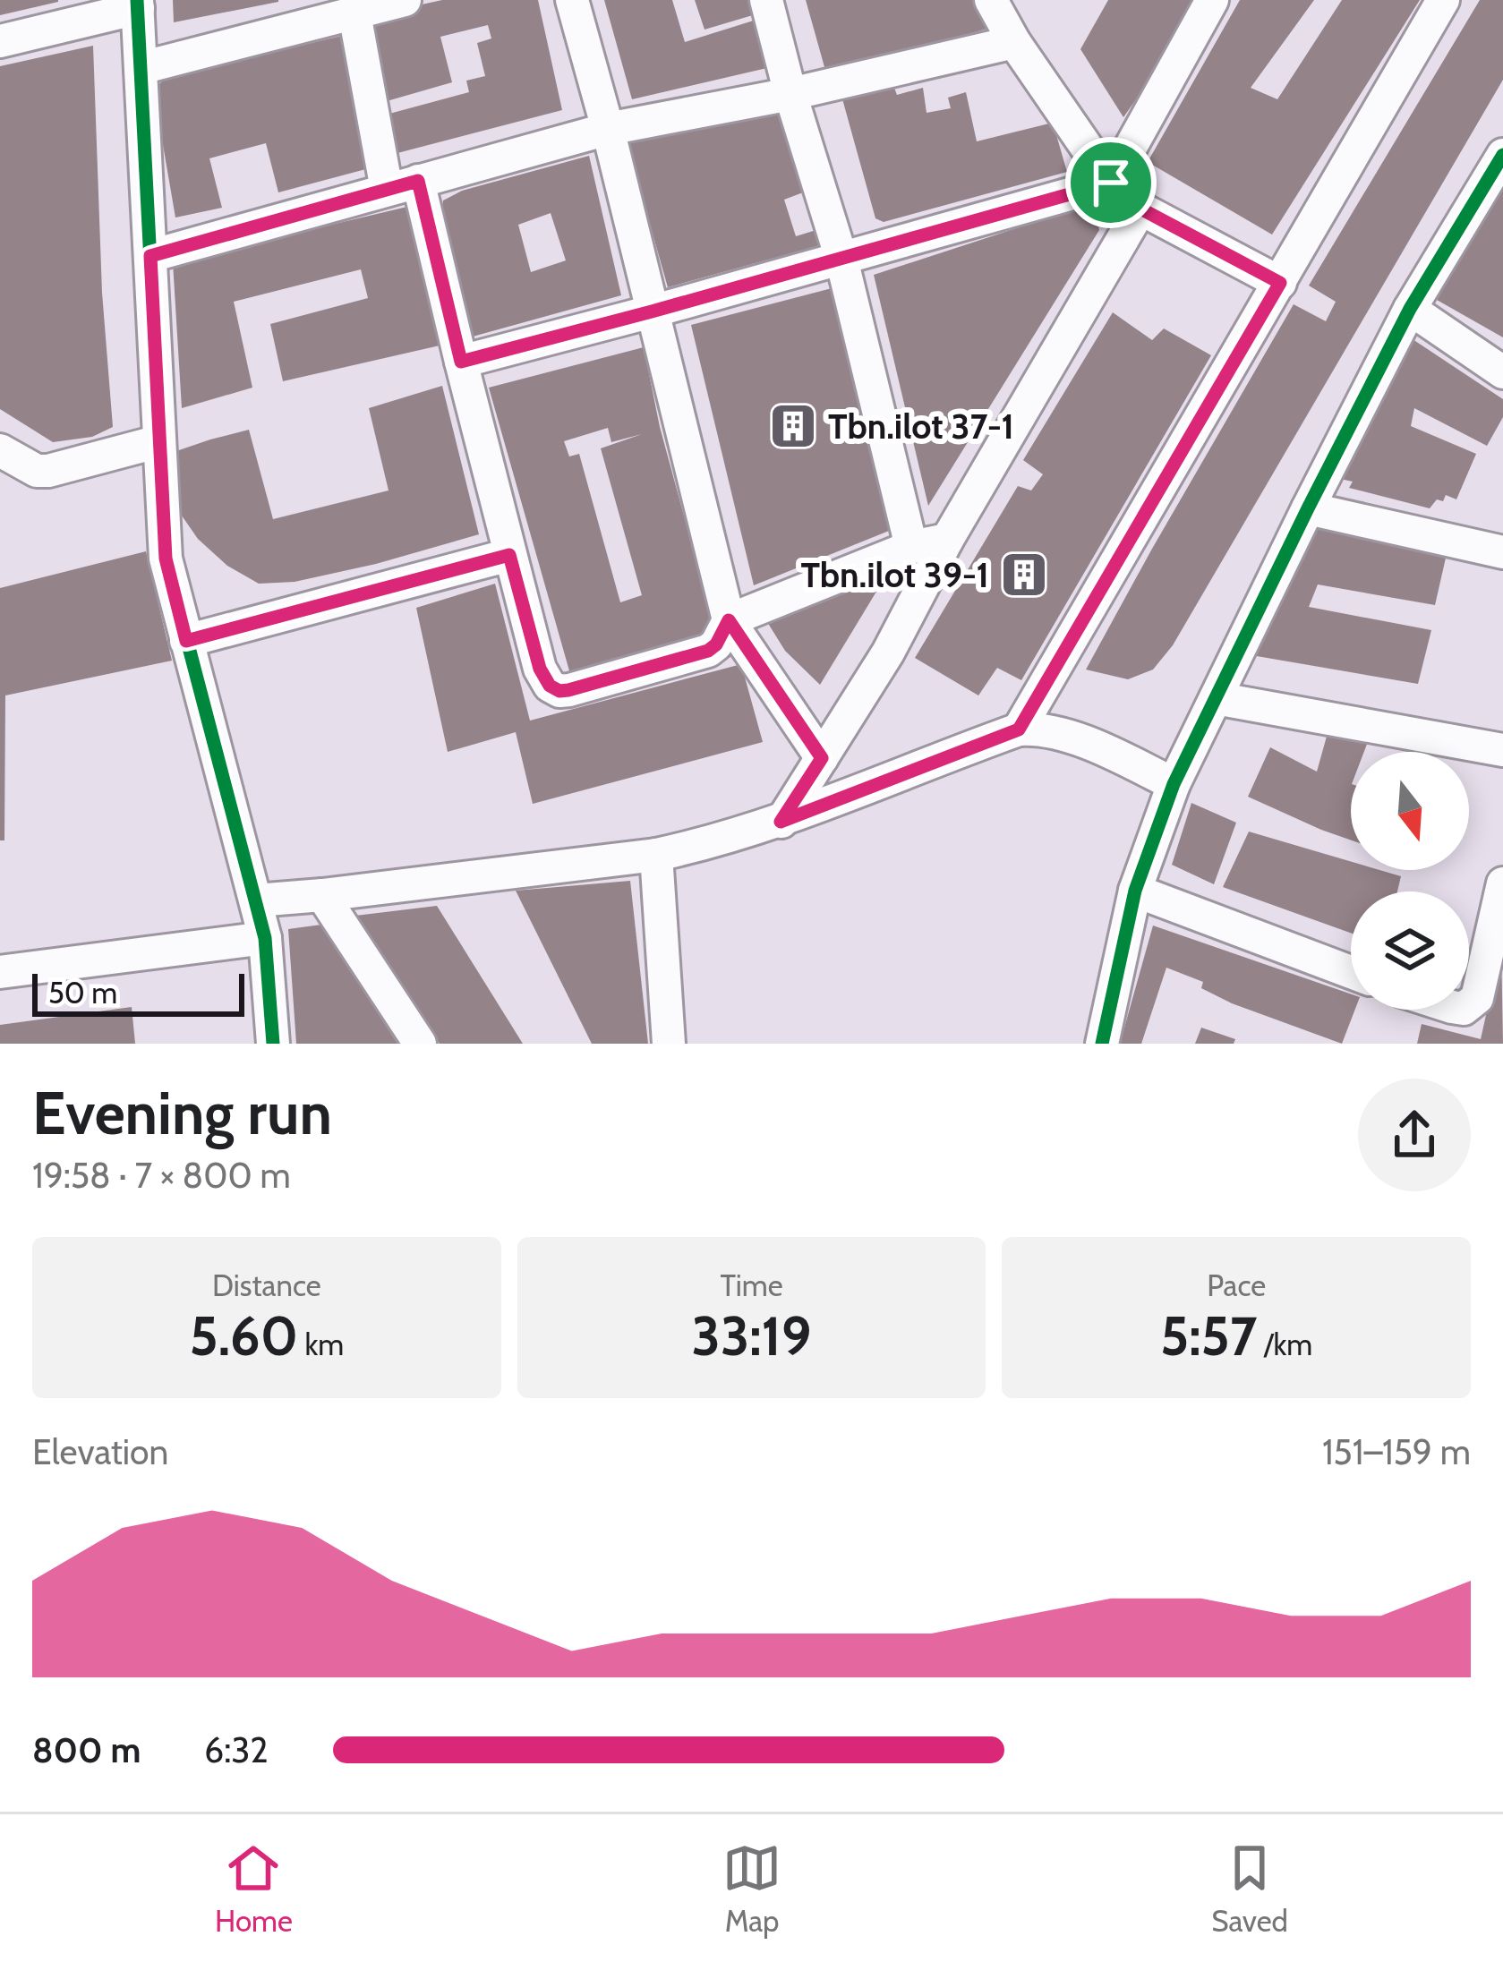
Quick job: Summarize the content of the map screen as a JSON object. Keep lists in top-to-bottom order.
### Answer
{
  "places": {
    "building": ["Tbn.ilot 37-1", "Tbn.ilot 39-1"]
  },
  "scale_bar": "50 m",
  "north": "bottom",
  "page": {
    "scale": "50 m",
    "heading": ["Evening run", "19:58 · 7 × 800 m"],
    "stats": [
      ["Distance", "5.60 km"],
      ["Time", "33:19"],
      ["Pace", "5:57 /km"]
    ],
    "chart": ["Elevation", "151–159 m"],
    "list": [
      {
        "name": "800 m",
        "note": "6:32"
      }
    ],
    "tabs": ["Home", "Map", "Saved"]
  }
}
